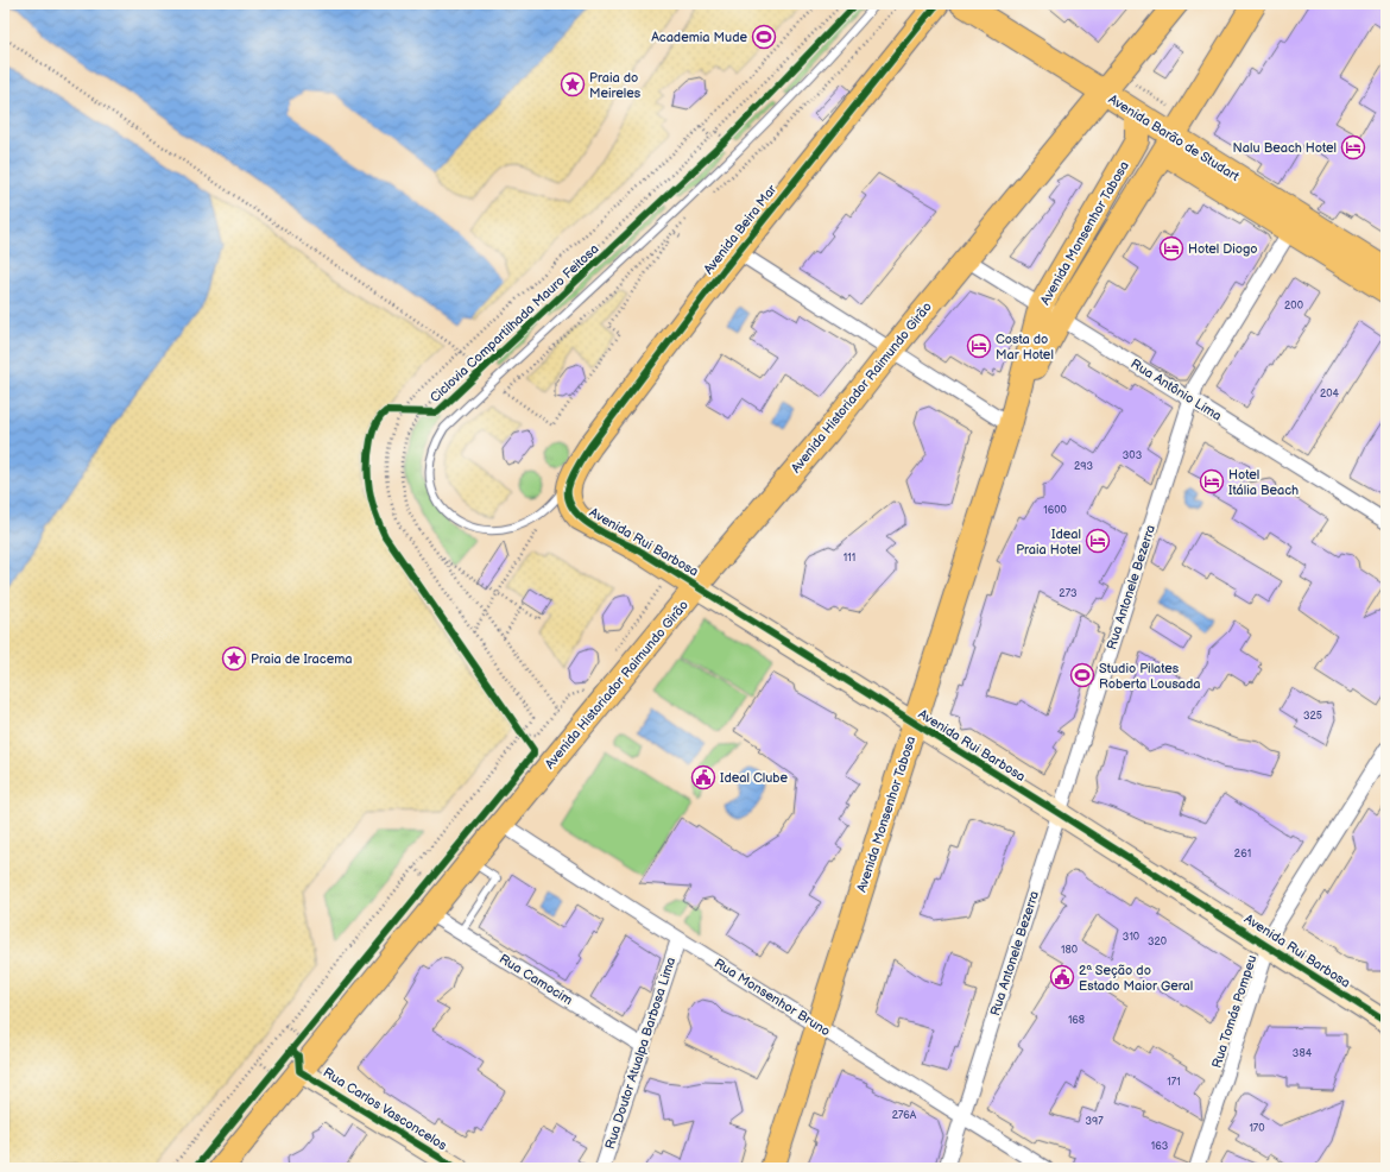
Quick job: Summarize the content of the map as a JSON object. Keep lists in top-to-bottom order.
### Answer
{
  "streets": {
    "main road": [
      "Avenida Barão de Studart",
      "Avenida Beira Mar",
      "Avenida Monsenhor Tabosa",
      "Avenida Historiador Raimundo Girão",
      "Avenida Rui Barbosa",
      "Rua Carlos Vasconcelos"
    ],
    "street": [
      "Rua Antônio Lima",
      "Rua Antonele Bezerra",
      "Rua Camocim",
      "Rua Monsenhor Bruno",
      "Rua Tomás Pompeu",
      "Rua Doutor Atualpa Barbosa Lima"
    ],
    "cycle path": ["Ciclovia Compartilhada Mauro Feitosa"]
  },
  "crossings": [
    ["Avenida Barão de Studart", "Avenida Monsenhor Tabosa"],
    ["Avenida Barão de Studart", "Avenida Historiador Raimundo Girão"],
    ["Avenida Barão de Studart", "Rua Antonele Bezerra"],
    ["Avenida Beira Mar", "Avenida Rui Barbosa"],
    ["Avenida Monsenhor Tabosa", "Rua Antônio Lima"],
    ["Avenida Monsenhor Tabosa", "Avenida Rui Barbosa"],
    ["Avenida Monsenhor Tabosa", "Rua Monsenhor Bruno"],
    ["Avenida Historiador Raimundo Girão", "Rua Antônio Lima"],
    ["Avenida Historiador Raimundo Girão", "Avenida Rui Barbosa"],
    ["Avenida Historiador Raimundo Girão", "Rua Camocim"],
    ["Avenida Historiador Raimundo Girão", "Rua Monsenhor Bruno"],
    ["Avenida Historiador Raimundo Girão", "Rua Carlos Vasconcelos"],
    ["Rua Antônio Lima", "Rua Antonele Bezerra"],
    ["Avenida Rui Barbosa", "Rua Antonele Bezerra"],
    ["Avenida Rui Barbosa", "Rua Tomás Pompeu"],
    ["Rua Antonele Bezerra", "Rua Monsenhor Bruno"],
    ["Rua Camocim", "Rua Doutor Atualpa Barbosa Lima"],
    ["Rua Monsenhor Bruno", "Rua Doutor Atualpa Barbosa Lima"]
  ],
  "places": {
    "sports": ["Academia Mude", "Studio Pilates Roberta Lousada"],
    "place": ["Praia do Meireles", "Praia de Iracema"],
    "hotel": [
      "Nalu Beach Hotel",
      "Hotel Diogo",
      "Costa do Mar Hotel",
      "Hotel Itália Beach",
      "Ideal Praia Hotel"
    ],
    "public building": ["Ideal Clube", "2ª Seção do Estado Maior Geral"]
  },
  "house_numbers": [
    "200",
    "204",
    "303",
    "293",
    "1600",
    "111",
    "273",
    "325",
    "261",
    "310",
    "320",
    "180",
    "168",
    "384",
    "171",
    "276A",
    "397",
    "170",
    "163"
  ]
}
